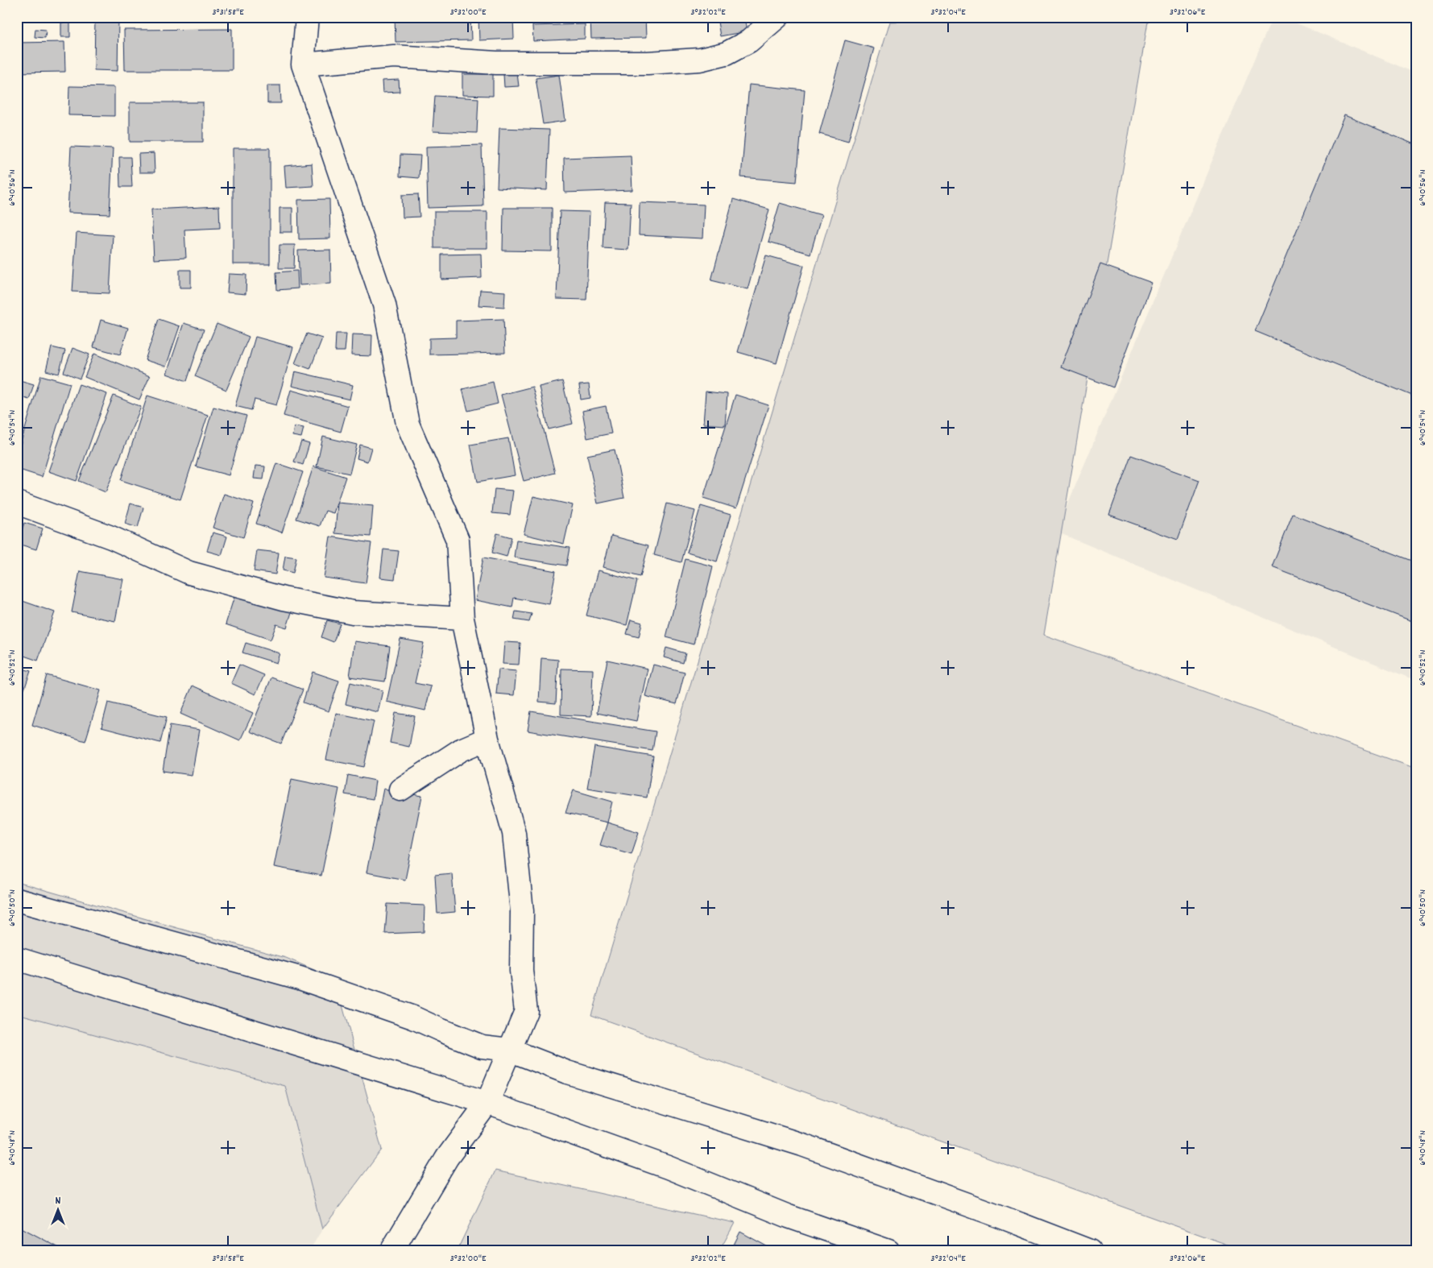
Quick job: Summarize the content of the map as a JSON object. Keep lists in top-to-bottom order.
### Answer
{
  "north": "top",
  "coordinates": [
    "3°31'58\"E",
    "3°32'00\"E",
    "3°32'02\"E",
    "3°32'04\"E",
    "3°32'06\"E",
    "6°40'56\"N",
    "6°40'54\"N",
    "6°40'52\"N",
    "6°40'50\"N",
    "6°40'48\"N"
  ]
}
